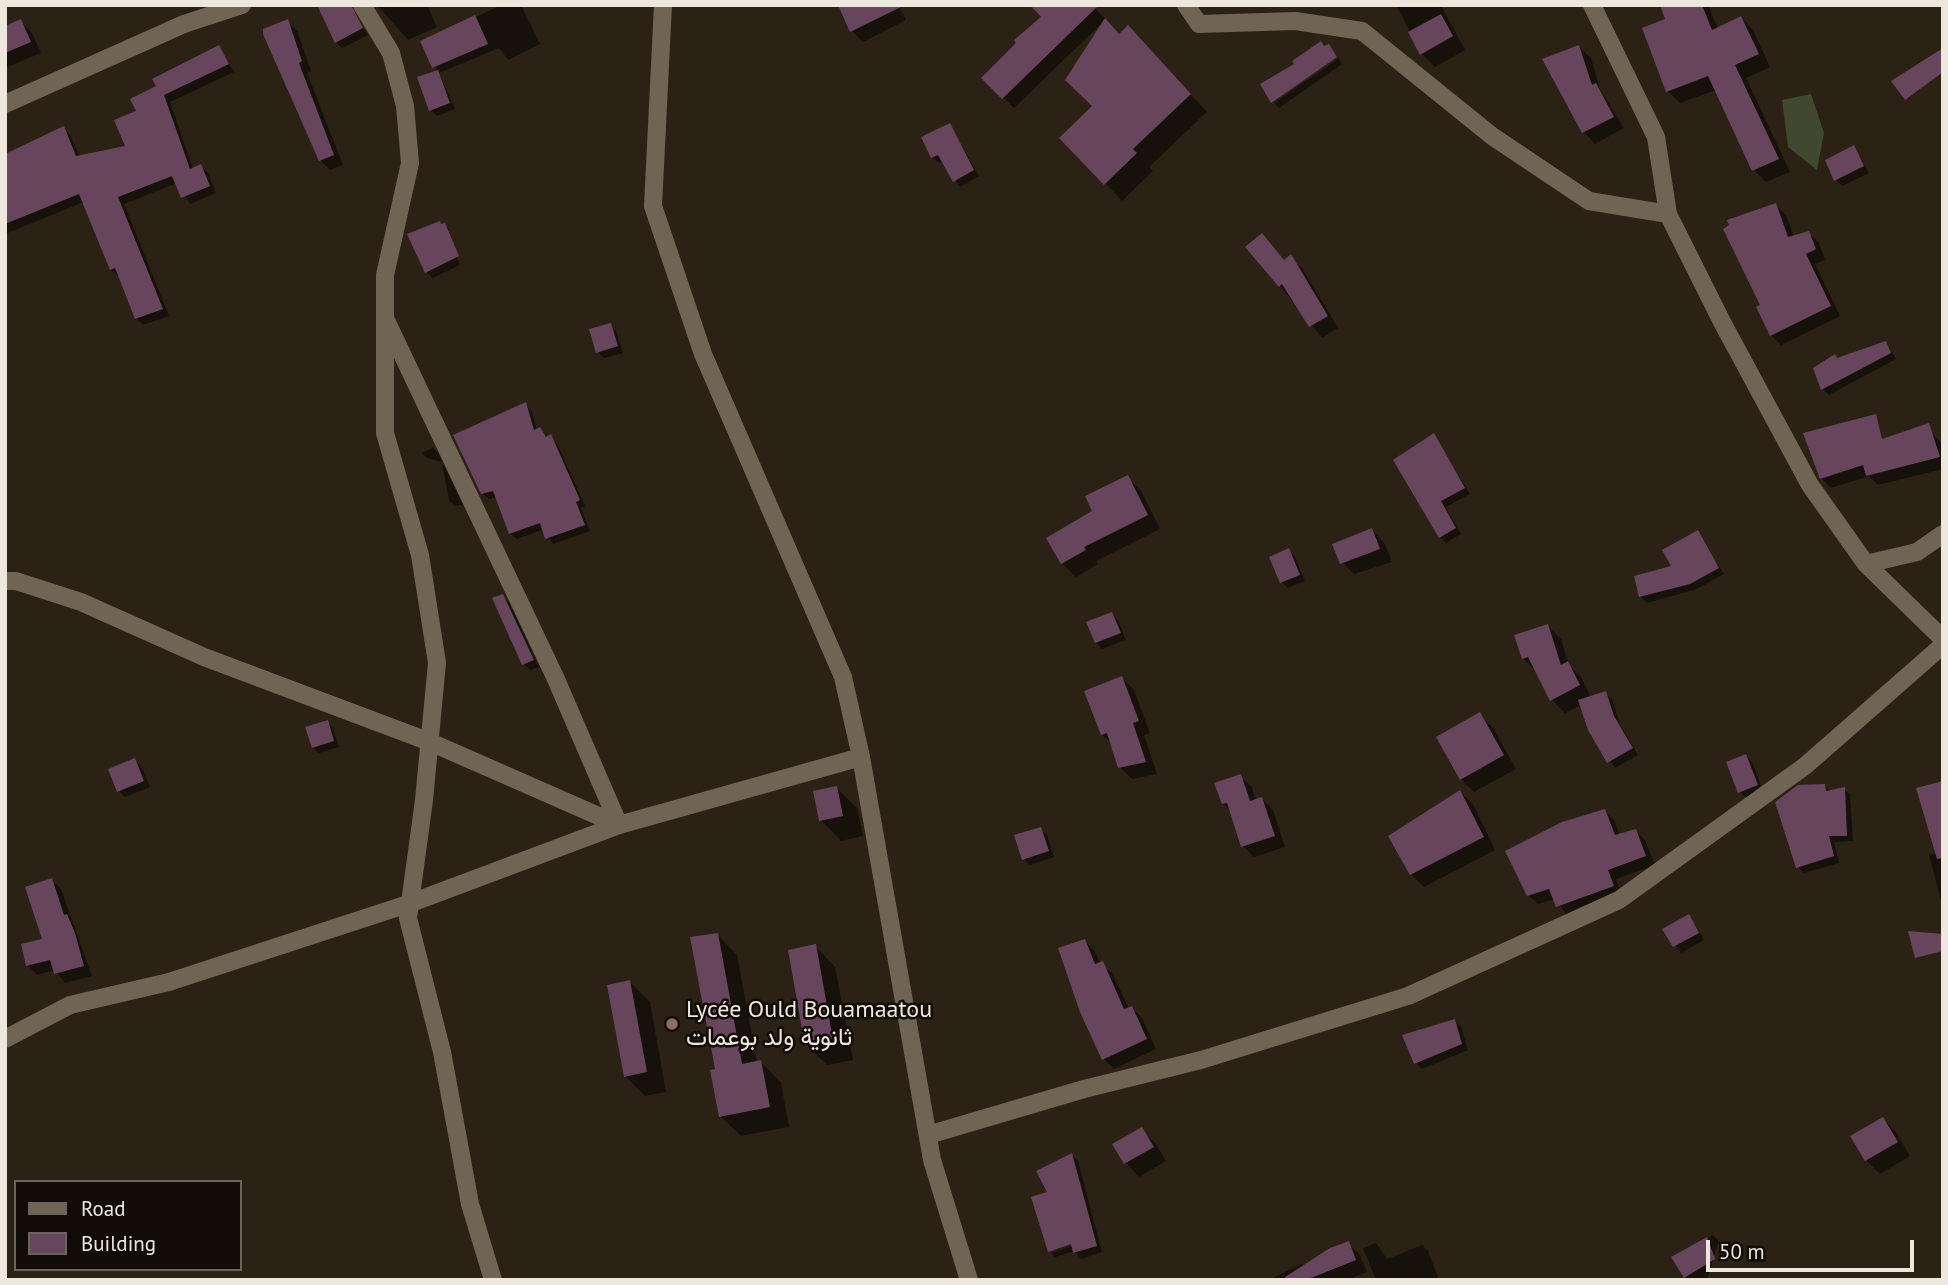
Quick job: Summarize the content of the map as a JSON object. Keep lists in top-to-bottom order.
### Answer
{
  "places": ["Lycée Ould Bouamaatou ثانوية ولد بوعمات"],
  "legend": ["Road", "Building"],
  "scale_bar": "50 m"
}
